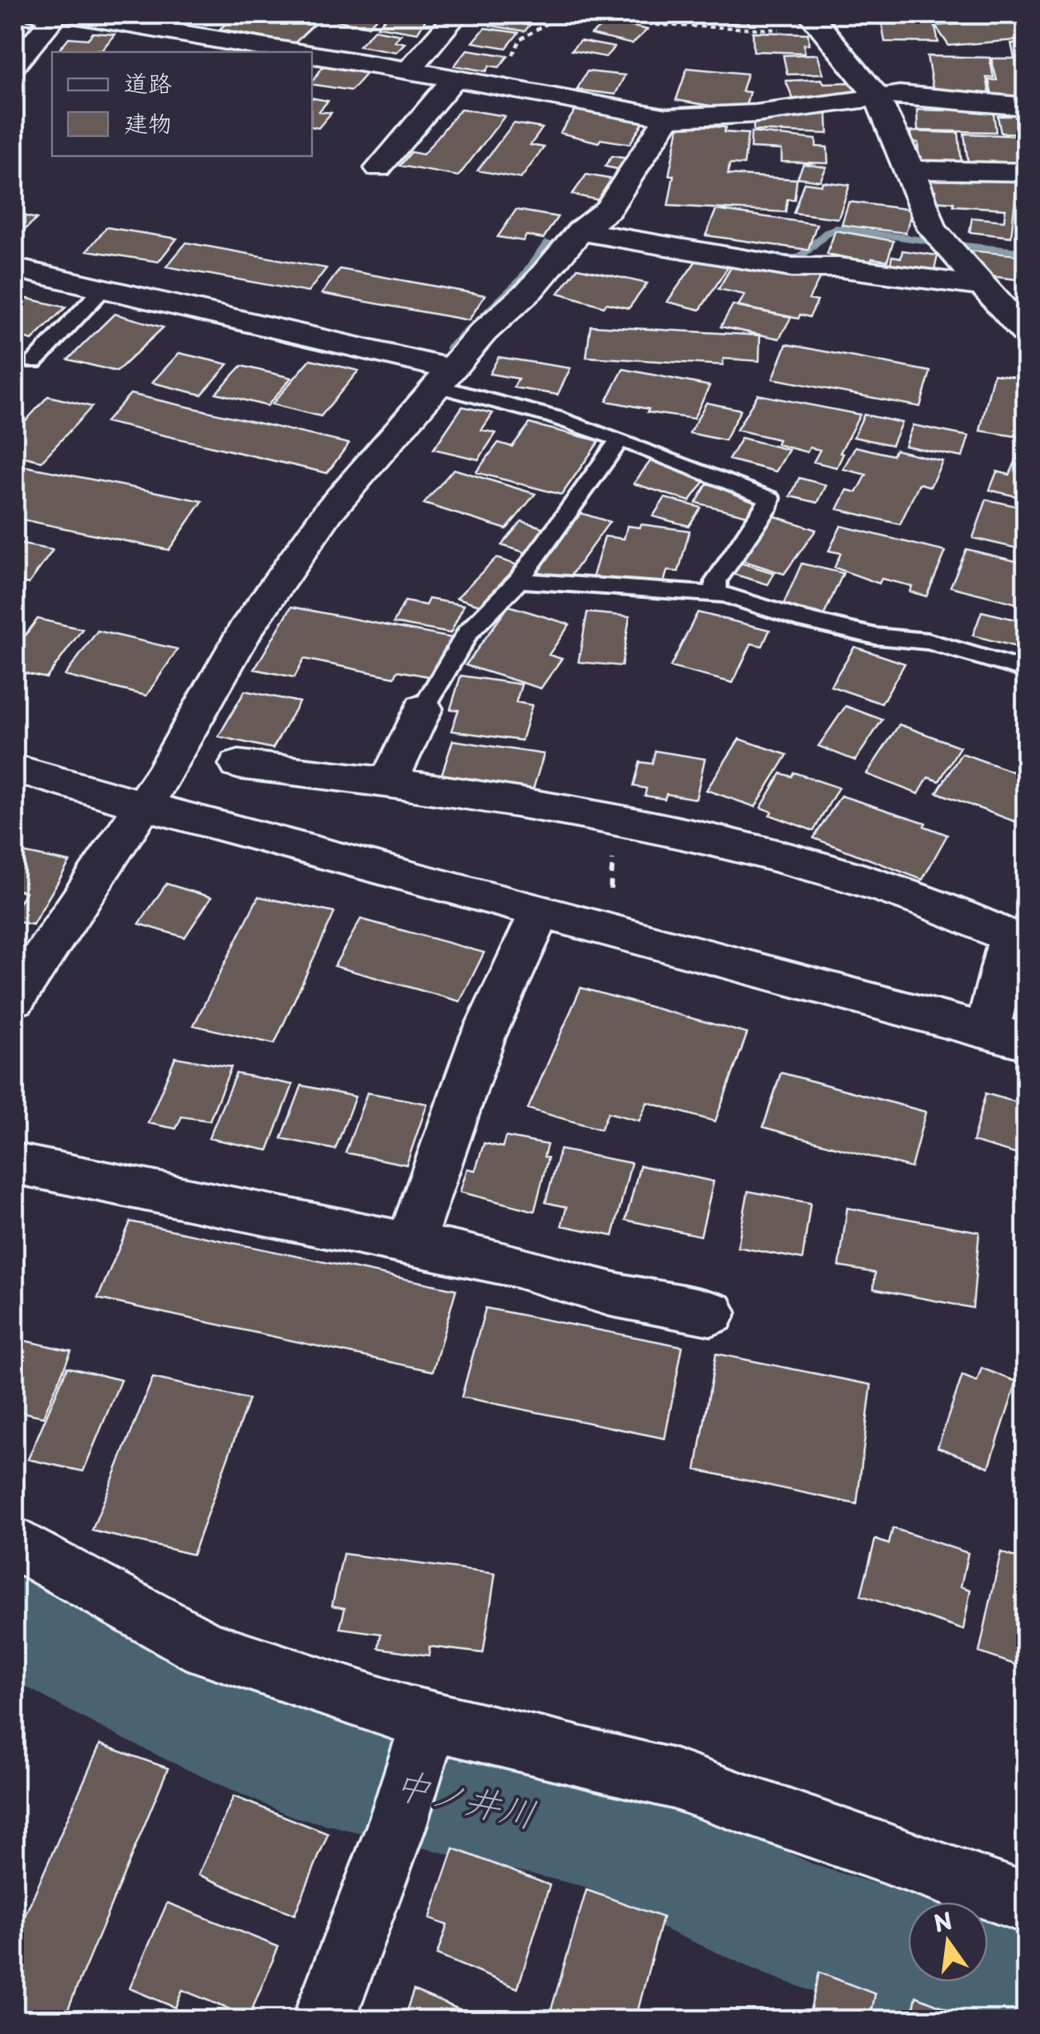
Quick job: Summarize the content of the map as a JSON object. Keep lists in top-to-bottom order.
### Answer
{
  "water": ["中ノ井川"],
  "legend": ["道路", "建物"],
  "north": "top"
}
